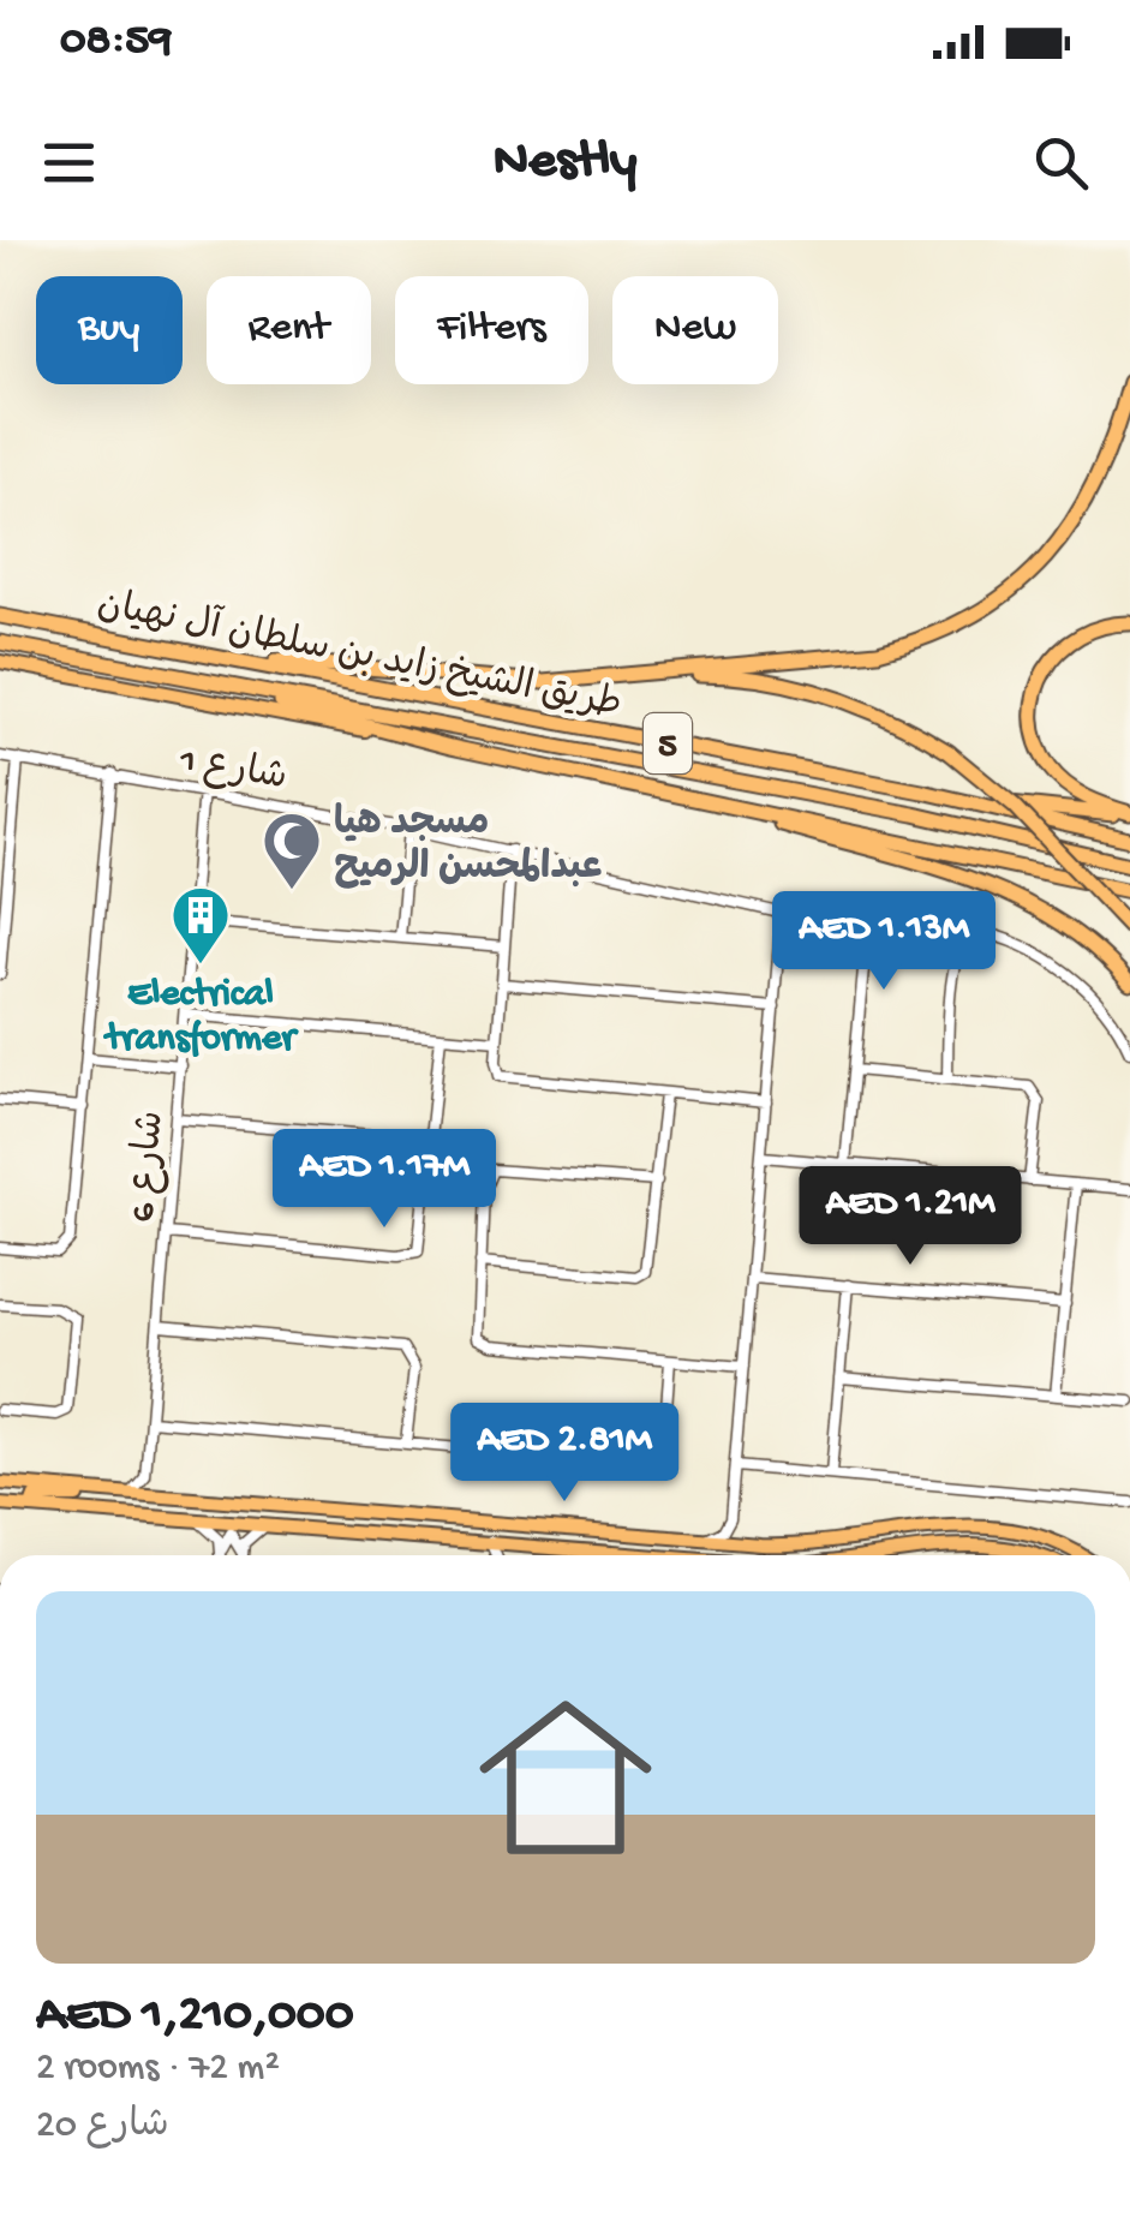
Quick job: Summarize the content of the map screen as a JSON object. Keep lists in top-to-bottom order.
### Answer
{
  "streets": {
    "highway": ["طريق الشيخ زايد بن سلطان آل نهيان", "5"],
    "street": ["شارع 1", "شارع 6"]
  },
  "crossings": [
    ["شارع 1", "شارع 6"]
  ],
  "places": {
    "mosque": ["مسجد هيا عبدالمحسن الرميح"],
    "building": ["Electrical transformer"]
  },
  "page": {
    "status": "08:59",
    "header": "Nestly",
    "chip": [
      "Buy",
      "Rent",
      "Filters",
      "New"
    ],
    "price": [
      "AED 1.13M",
      "AED 1.17M",
      "AED 1.21M",
      "AED 2.81M"
    ],
    "list": [
      {
        "name": "AED 1,210,000",
        "note": "2 rooms · 72 m² · شارع 20"
      }
    ]
  }
}
